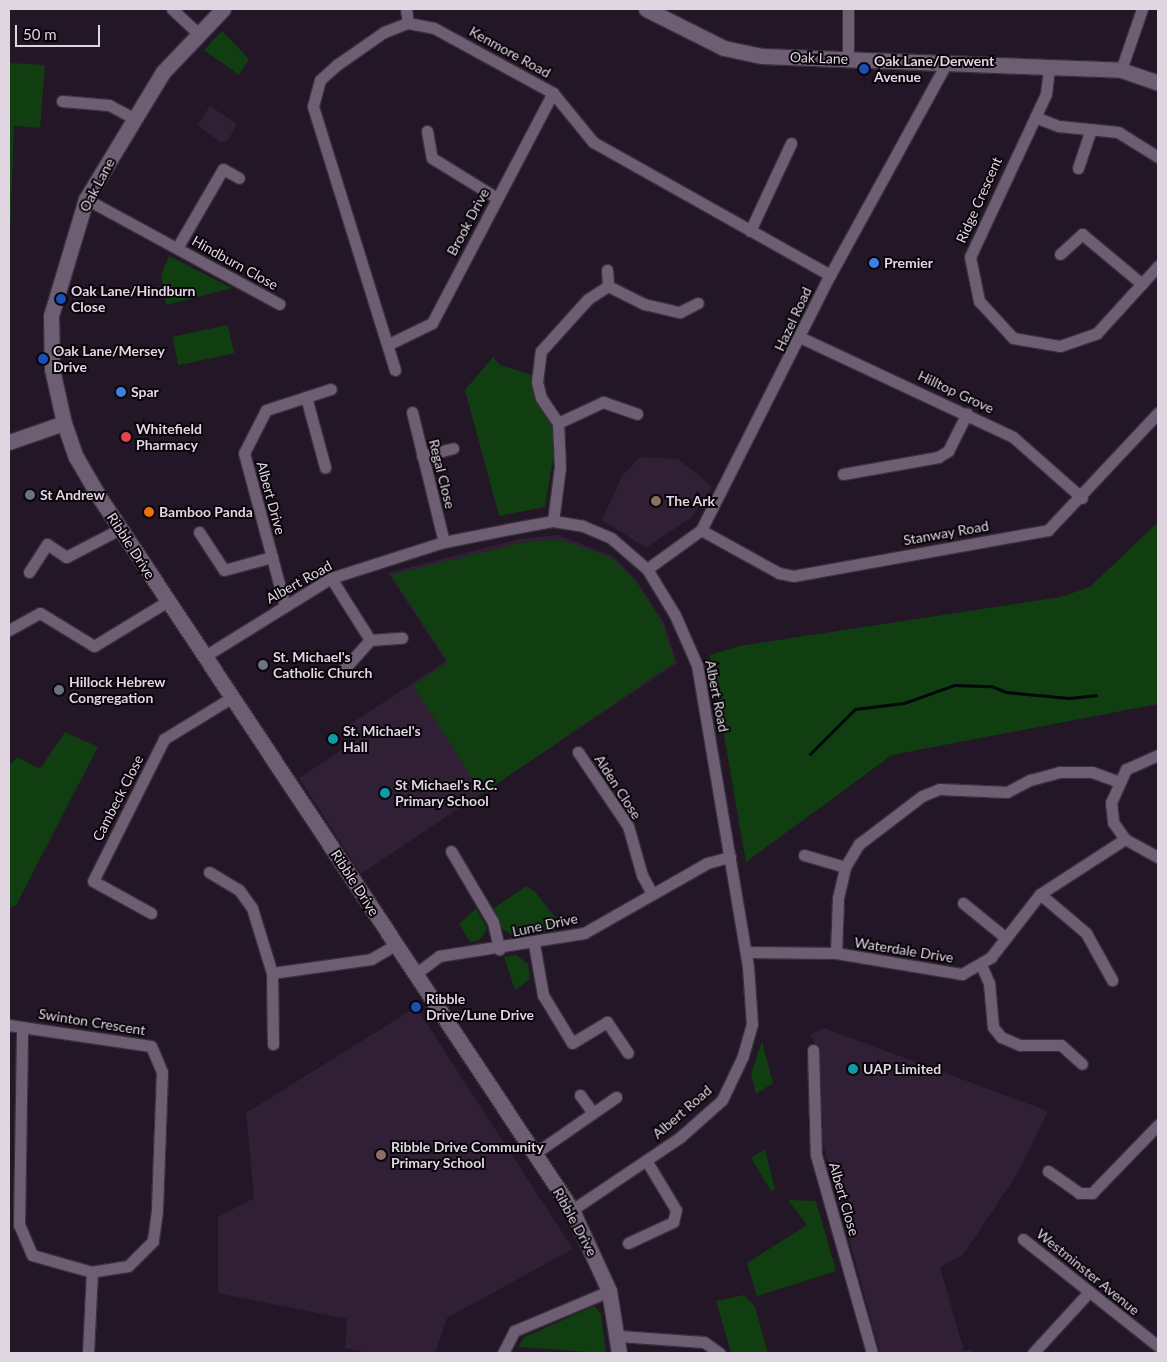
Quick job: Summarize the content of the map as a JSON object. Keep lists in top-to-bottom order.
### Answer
{
  "streets": {
    "street": [
      "Kenmore Road",
      "Oak Lane",
      "Ridge Crescent",
      "Brook Drive",
      "Hindburn Close",
      "Hazel Road",
      "Hilltop Grove",
      "Regal Close",
      "Albert Drive",
      "Stanway Road",
      "Ribble Drive",
      "Albert Road",
      "Alden Close",
      "Cambeck Close",
      "Lune Drive",
      "Waterdale Drive",
      "Swinton Crescent",
      "Albert Close",
      "Westminster Avenue"
    ]
  },
  "crossings": [
    ["Kenmore Road", "Brook Drive"],
    ["Kenmore Road", "Hazel Road"],
    ["Oak Lane", "Ridge Crescent"],
    ["Oak Lane", "Hindburn Close"],
    ["Oak Lane", "Hazel Road"],
    ["Oak Lane", "Ribble Drive"],
    ["Hazel Road", "Hilltop Grove"],
    ["Hazel Road", "Stanway Road"],
    ["Hazel Road", "Albert Road"],
    ["Hilltop Grove", "Stanway Road"],
    ["Regal Close", "Albert Road"],
    ["Albert Drive", "Albert Road"],
    ["Ribble Drive", "Albert Road"],
    ["Ribble Drive", "Cambeck Close"],
    ["Ribble Drive", "Lune Drive"],
    ["Albert Road", "Lune Drive"],
    ["Albert Road", "Waterdale Drive"],
    ["Alden Close", "Lune Drive"]
  ],
  "places": [
    "Oak Lane/Derwent Avenue",
    "Premier",
    "Oak Lane/Hindburn Close",
    "Oak Lane/Mersey Drive",
    "Spar",
    "Whitefield Pharmacy",
    "St Andrew",
    "The Ark",
    "Bamboo Panda",
    "St. Michael's Catholic Church",
    "Hillock Hebrew Congregation",
    "St. Michael's Hall",
    "St Michael's R.C. Primary School",
    "Ribble Drive/Lune Drive",
    "UAP Limited",
    "Ribble Drive Community Primary School"
  ],
  "scale_bar": "50 m"
}
